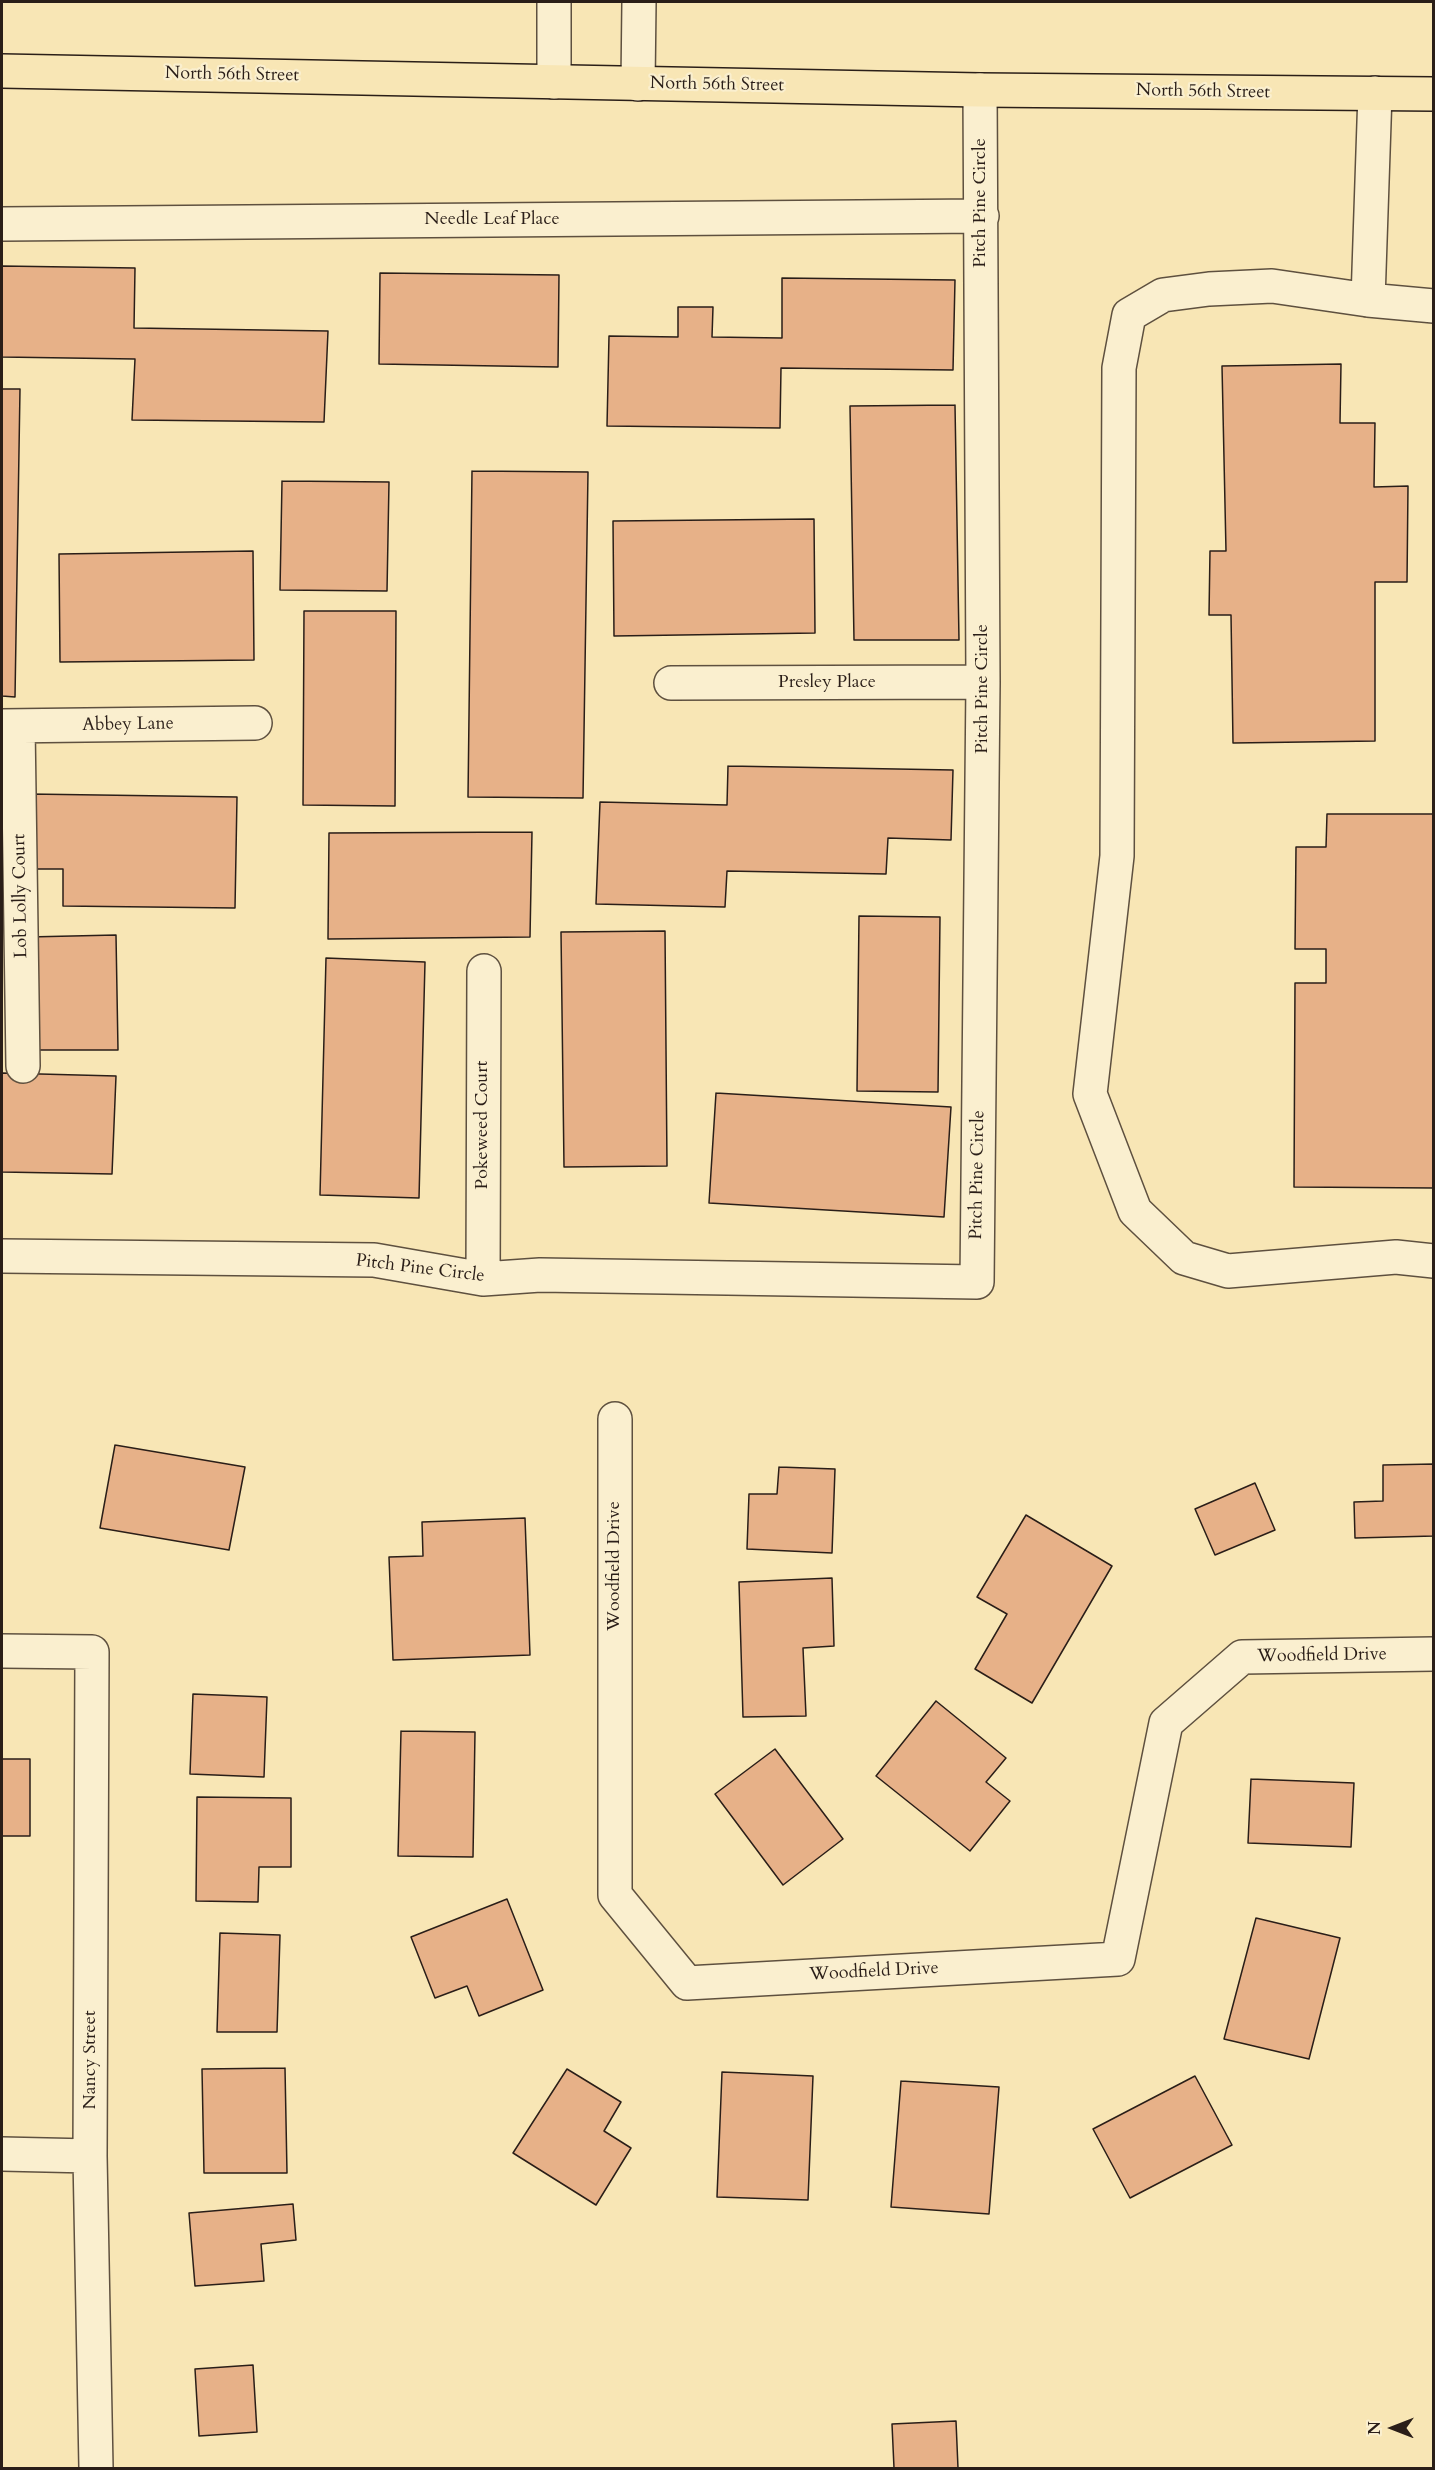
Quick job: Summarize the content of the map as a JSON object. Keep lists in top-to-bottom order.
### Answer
{
  "streets": {
    "main road": ["North 56th Street"],
    "street": [
      "Pitch Pine Circle",
      "Needle Leaf Place",
      "Presley Place",
      "Abbey Lane",
      "Lob Lolly Court",
      "Pokeweed Court",
      "Woodfield Drive",
      "Nancy Street"
    ]
  },
  "crossings": [
    ["North 56th Street", "Pitch Pine Circle"],
    ["Pitch Pine Circle", "Needle Leaf Place"],
    ["Pitch Pine Circle", "Presley Place"],
    ["Pitch Pine Circle", "Pokeweed Court"],
    ["Abbey Lane", "Lob Lolly Court"]
  ],
  "north": "left"
}
